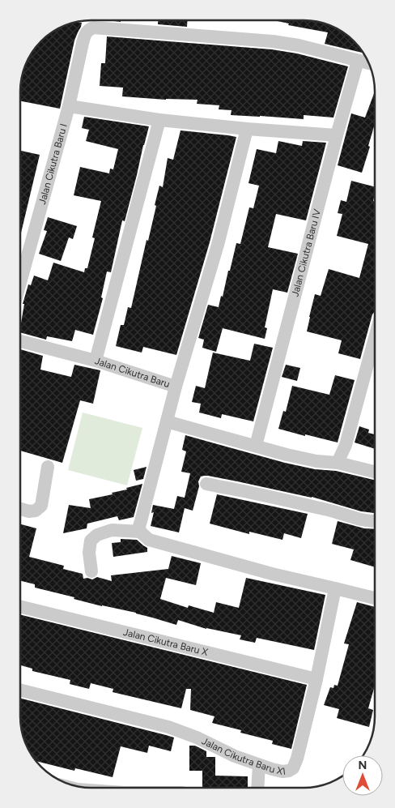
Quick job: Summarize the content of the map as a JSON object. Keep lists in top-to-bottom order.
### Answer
{
  "streets": {
    "street": [
      "Jalan Cikutra Baru I",
      "Jalan Cikutra Baru IV",
      "Jalan Cikutra Baru",
      "Jalan Cikutra Baru X",
      "Jalan Cikutra Baru XI"
    ]
  },
  "crossings": [
    ["Jalan Cikutra Baru I", "Jalan Cikutra Baru IV"],
    ["Jalan Cikutra Baru X", "Jalan Cikutra Baru XI"]
  ],
  "north": "top"
}
